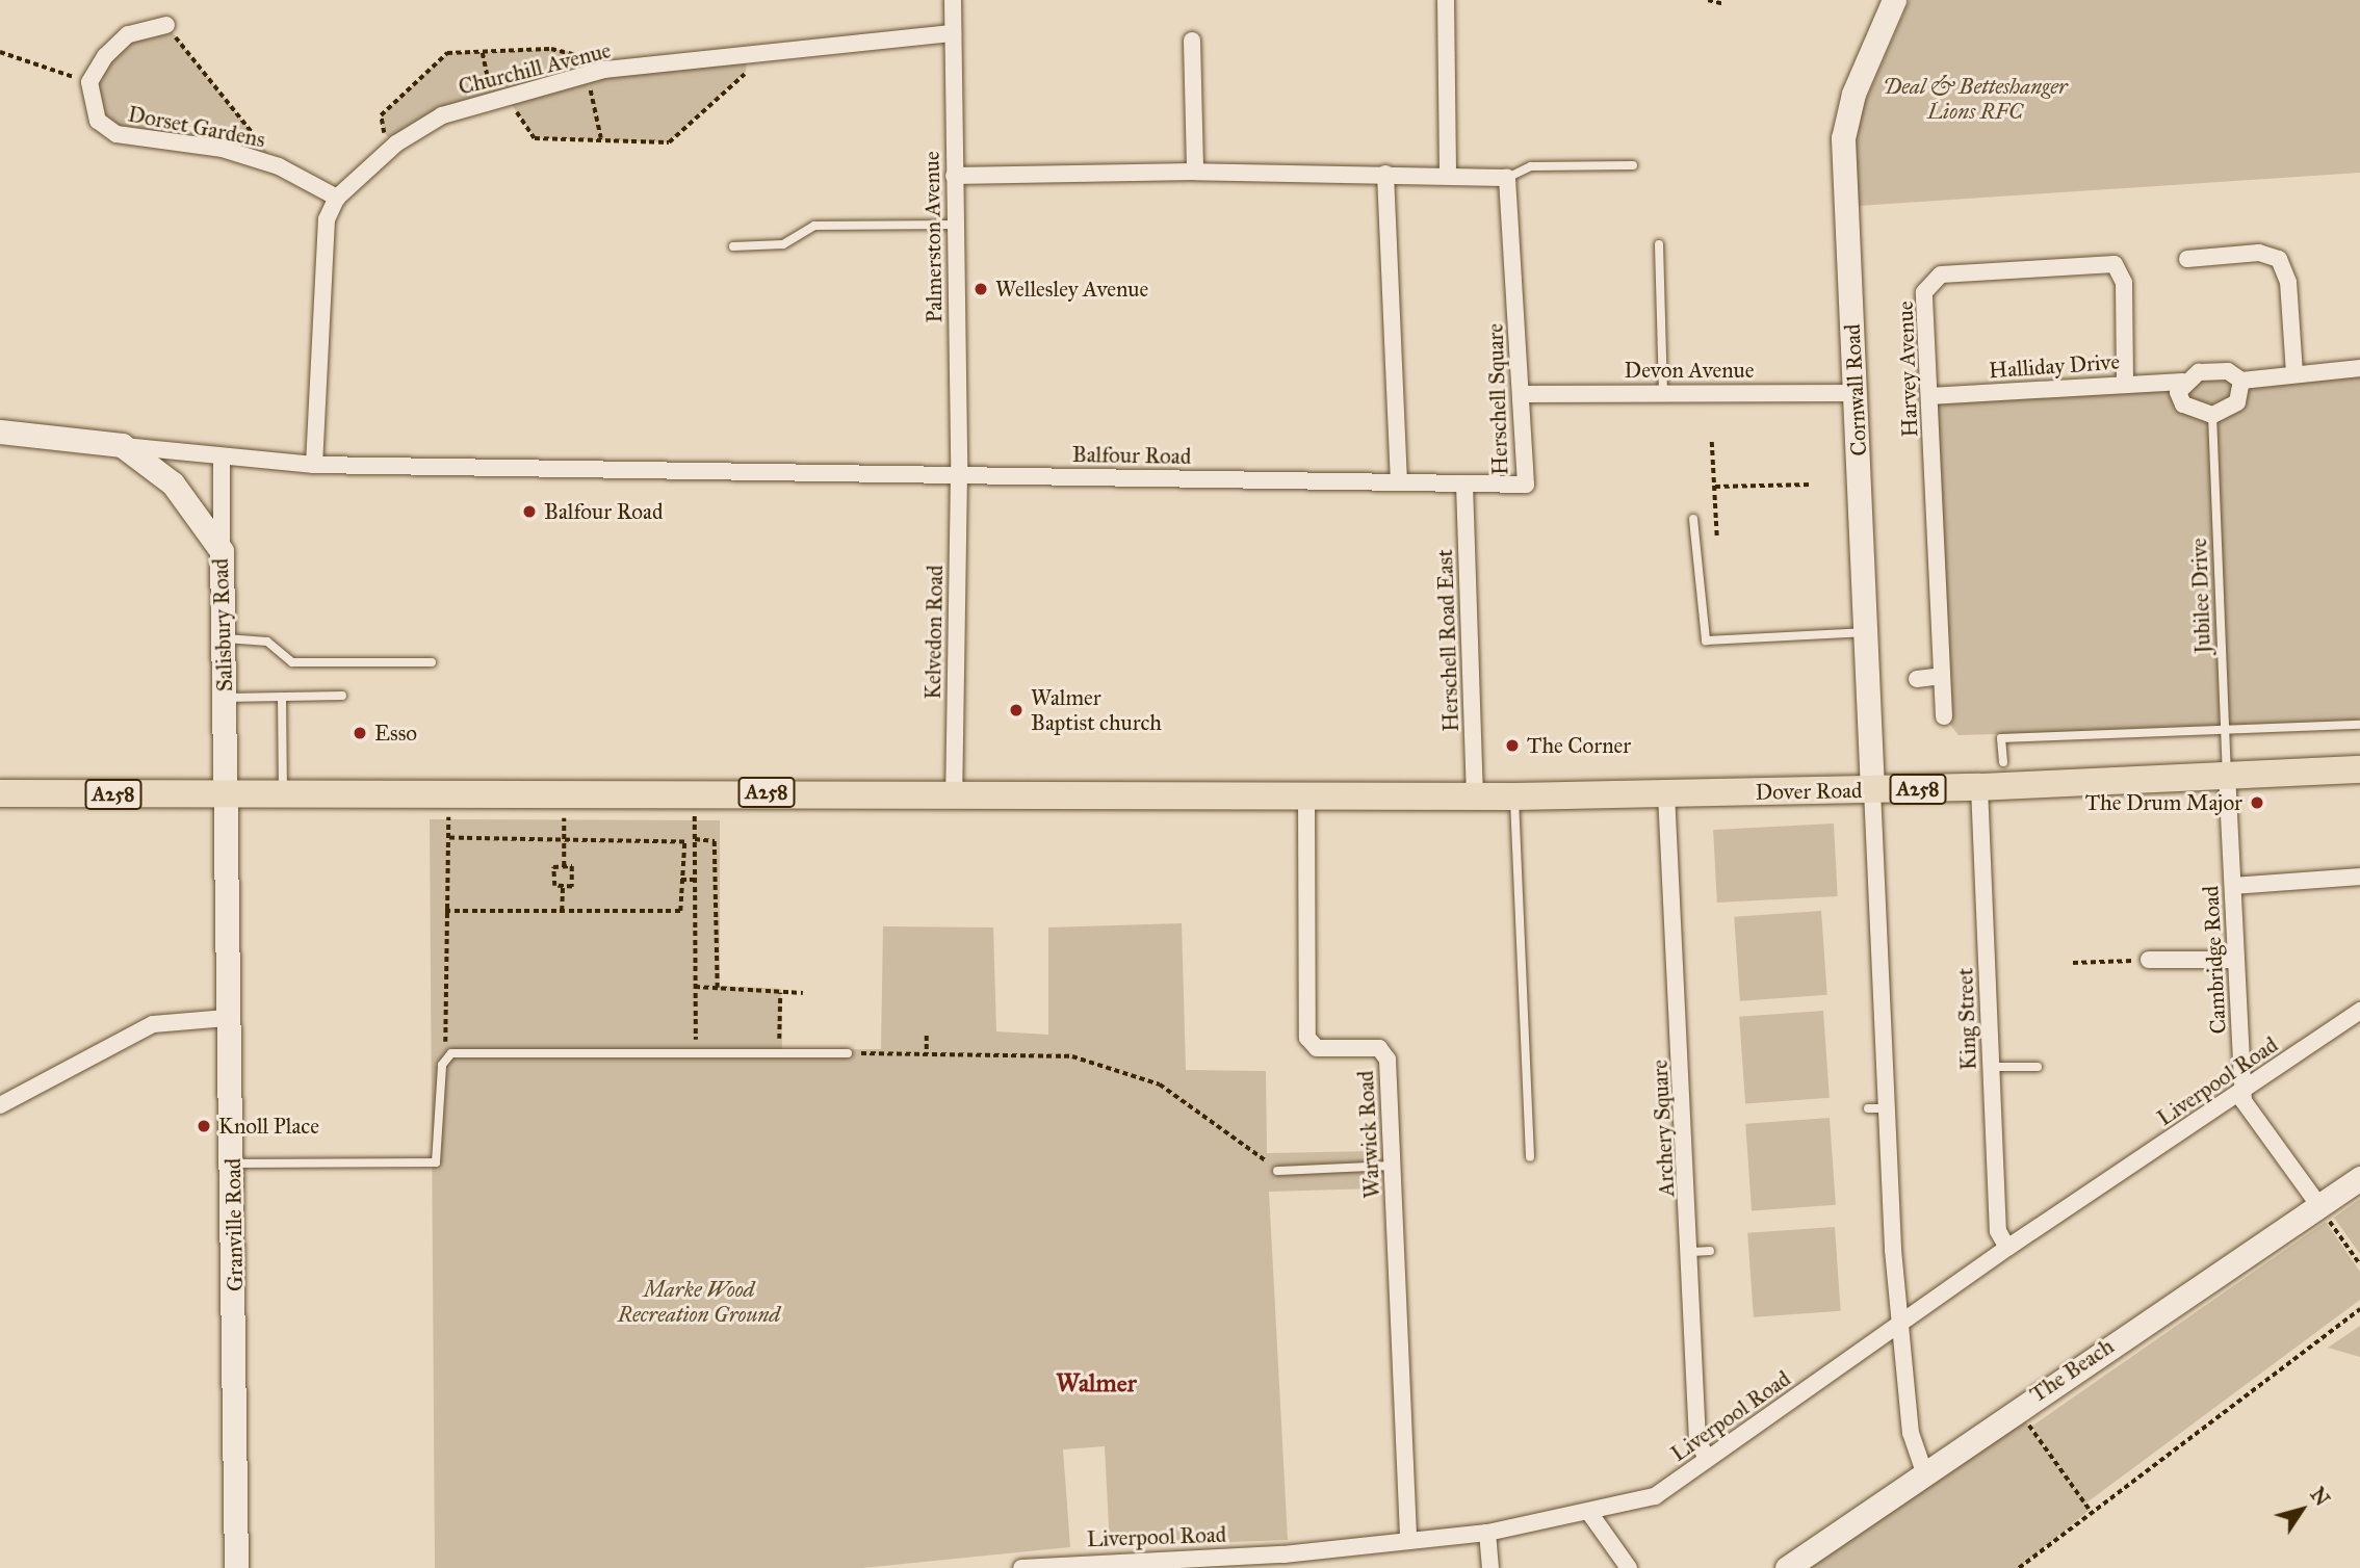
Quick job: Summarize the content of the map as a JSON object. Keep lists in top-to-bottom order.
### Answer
{
  "streets": {
    "main road": ["A258", "Dover Road"],
    "street": [
      "Churchill Avenue",
      "Dorset Gardens",
      "Palmerston Avenue",
      "Halliday Drive",
      "Harvey Avenue",
      "Devon Avenue",
      "Cornwall Road",
      "Herschell Square",
      "Balfour Road",
      "Salisbury Road",
      "Kelvedon Road",
      "Herschell Road East",
      "Cambridge Road",
      "King Street",
      "Liverpool Road",
      "Archery Square",
      "Warwick Road",
      "Granville Road",
      "The Beach"
    ],
    "lane": ["Jubilee Drive"]
  },
  "crossings": [
    ["Churchill Avenue", "Dorset Gardens"],
    ["Churchill Avenue", "Palmerston Avenue"],
    ["Palmerston Avenue", "Balfour Road"],
    ["Palmerston Avenue", "Kelvedon Road"],
    ["Halliday Drive", "Harvey Avenue"],
    ["Devon Avenue", "Cornwall Road"],
    ["Devon Avenue", "Herschell Square"],
    ["Cornwall Road", "Dover Road"],
    ["Herschell Square", "Balfour Road"],
    ["Herschell Square", "Herschell Road East"],
    ["Balfour Road", "Salisbury Road"],
    ["Balfour Road", "Kelvedon Road"],
    ["Jubilee Drive", "Dover Road"],
    ["Jubilee Drive", "Cambridge Road"],
    ["Salisbury Road", "A258"],
    ["Salisbury Road", "Granville Road"],
    ["Kelvedon Road", "A258"],
    ["Herschell Road East", "A258"],
    ["Herschell Road East", "Dover Road"],
    ["A258", "Dover Road"],
    ["A258", "Warwick Road"],
    ["A258", "Granville Road"],
    ["Dover Road", "Cambridge Road"],
    ["Dover Road", "King Street"],
    ["Dover Road", "Archery Square"],
    ["Cambridge Road", "Liverpool Road"],
    ["Cambridge Road", "The Beach"],
    ["King Street", "Liverpool Road"],
    ["Liverpool Road", "Archery Square"],
    ["Liverpool Road", "Warwick Road"]
  ],
  "districts": ["Walmer"],
  "parks": ["Deal & Betteshanger Lions RFC", "Marke Wood Recreation Ground"],
  "places": [
    "Wellesley Avenue",
    "Balfour Road",
    "Walmer Baptist church",
    "Esso",
    "The Corner",
    "The Drum Major",
    "Knoll Place"
  ],
  "north": "top right"
}
